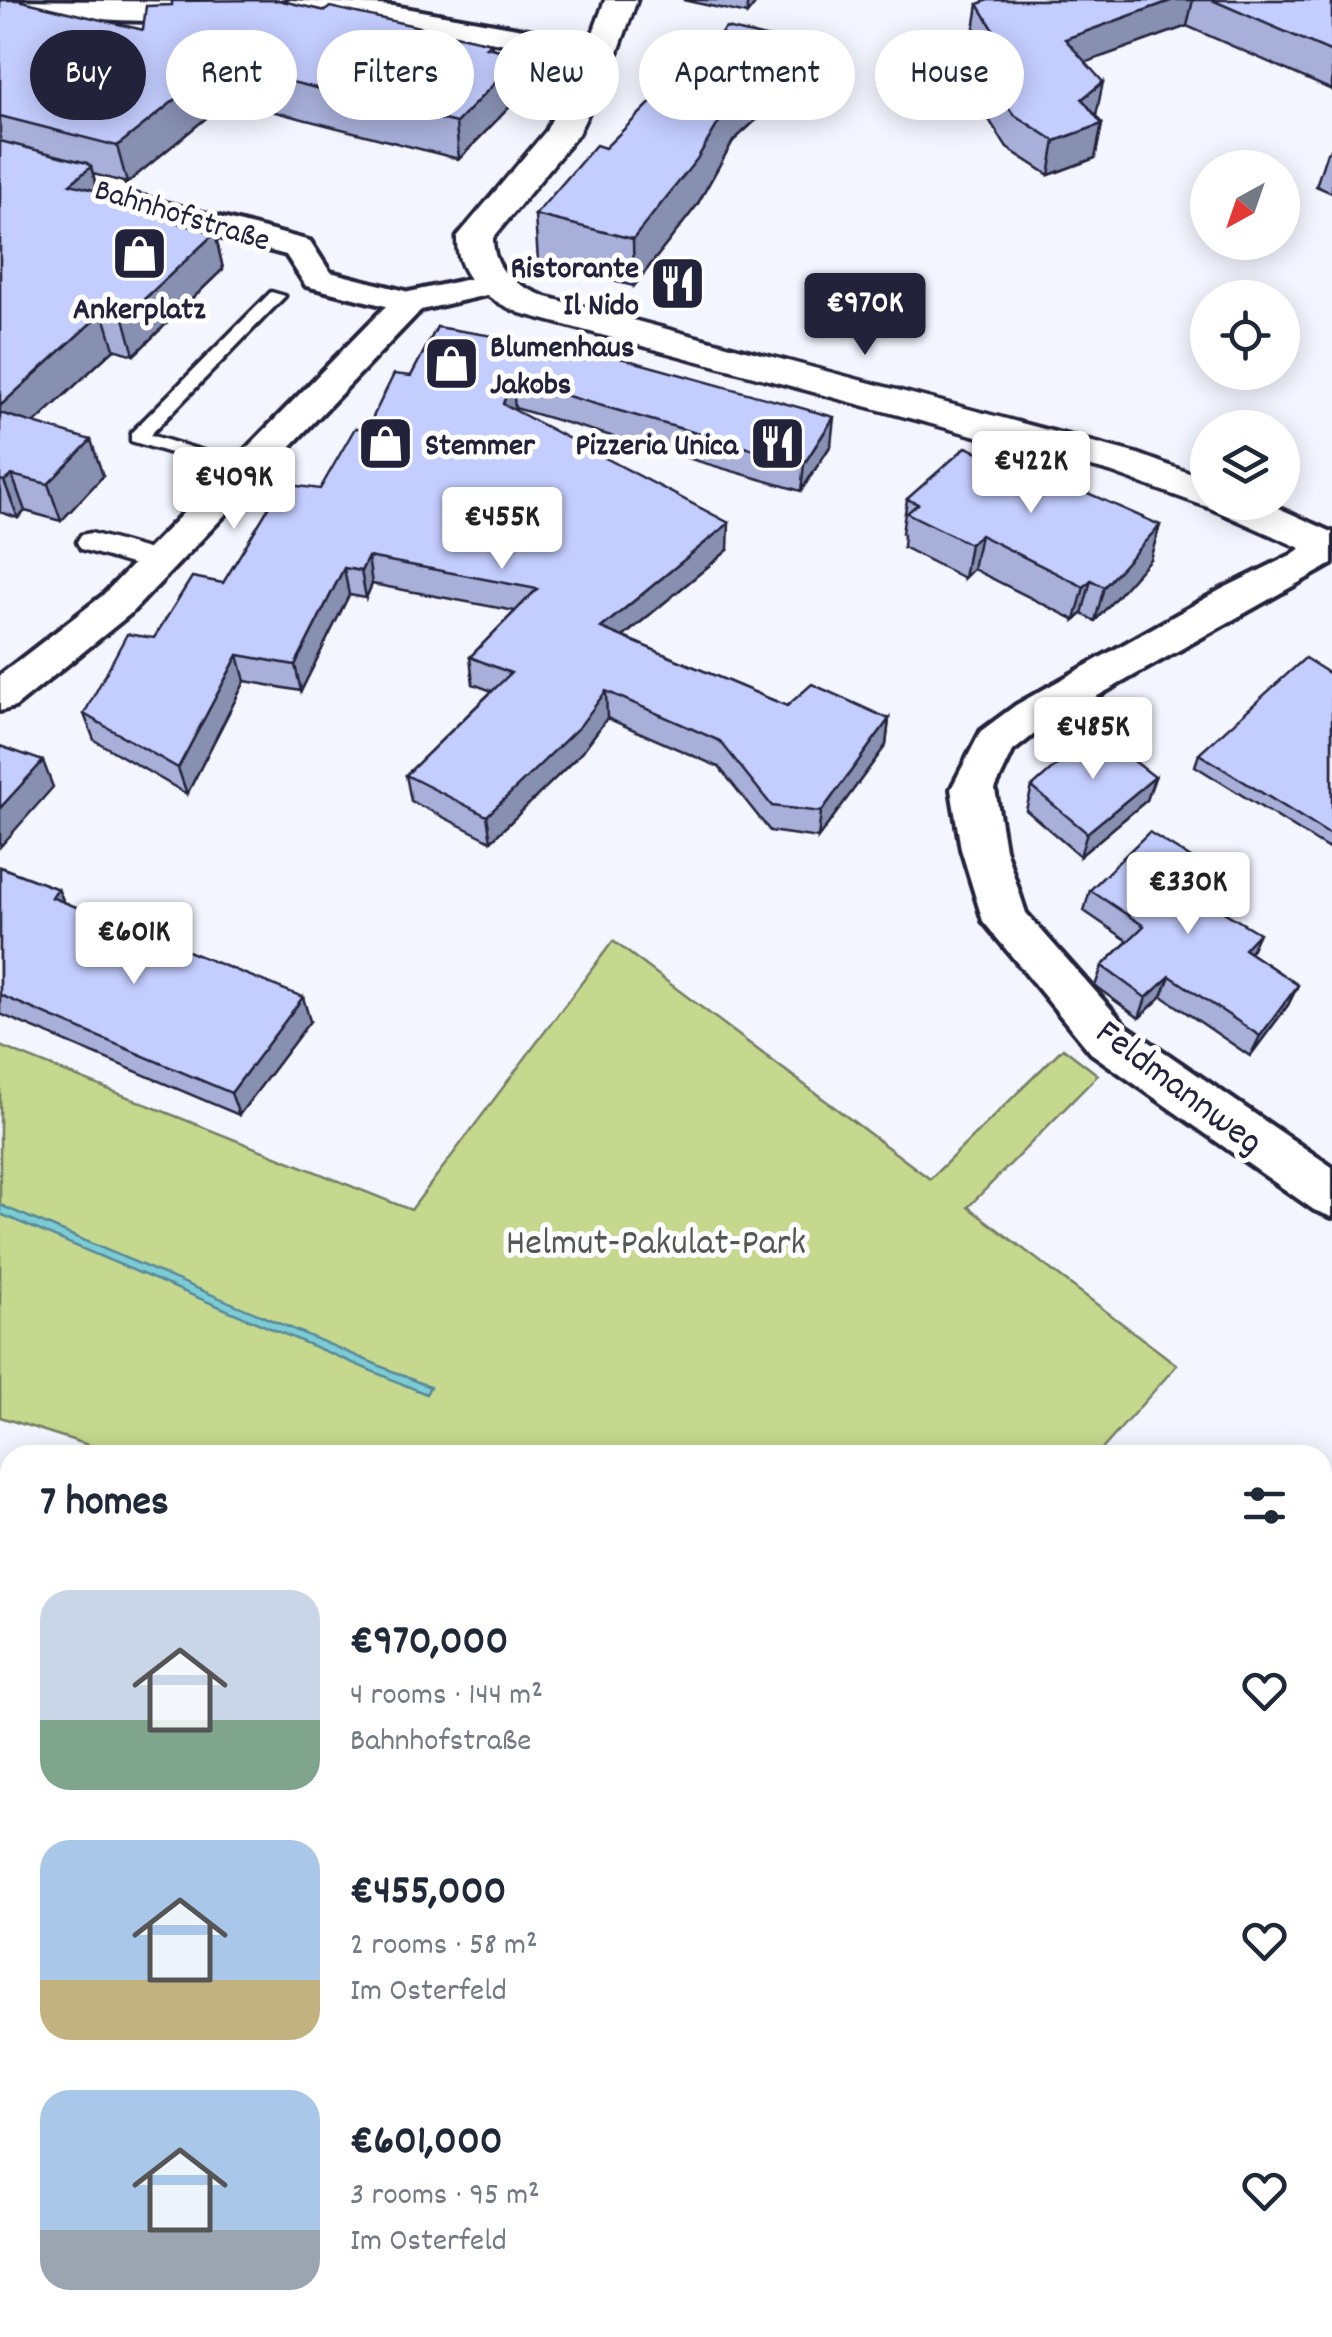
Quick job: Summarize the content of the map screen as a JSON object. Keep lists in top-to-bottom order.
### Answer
{
  "streets": {
    "street": ["Bahnhofstraße", "Feldmannweg"]
  },
  "parks": ["Helmut-Pakulat-Park"],
  "places": {
    "shop": ["Ankerplatz", "Blumenhaus Jakobs", "Stemmer"],
    "restaurant": ["Ristorante Il Nido", "Pizzeria Unica"]
  },
  "north": "bottom left",
  "page": {
    "chip": [
      "Buy",
      "Rent",
      "Filters",
      "New",
      "Apartment",
      "House"
    ],
    "price": [
      "€970K",
      "€422K",
      "€409K",
      "€455K",
      "€485K",
      "€330K",
      "€601K"
    ],
    "heading": "7 homes",
    "list": [
      {
        "name": "€970,000",
        "note": "4 rooms · 144 m² · Bahnhofstraße"
      },
      {
        "name": "€455,000",
        "note": "2 rooms · 58 m² · Im Osterfeld"
      },
      {
        "name": "€601,000",
        "note": "3 rooms · 95 m² · Im Osterfeld"
      }
    ]
  }
}
